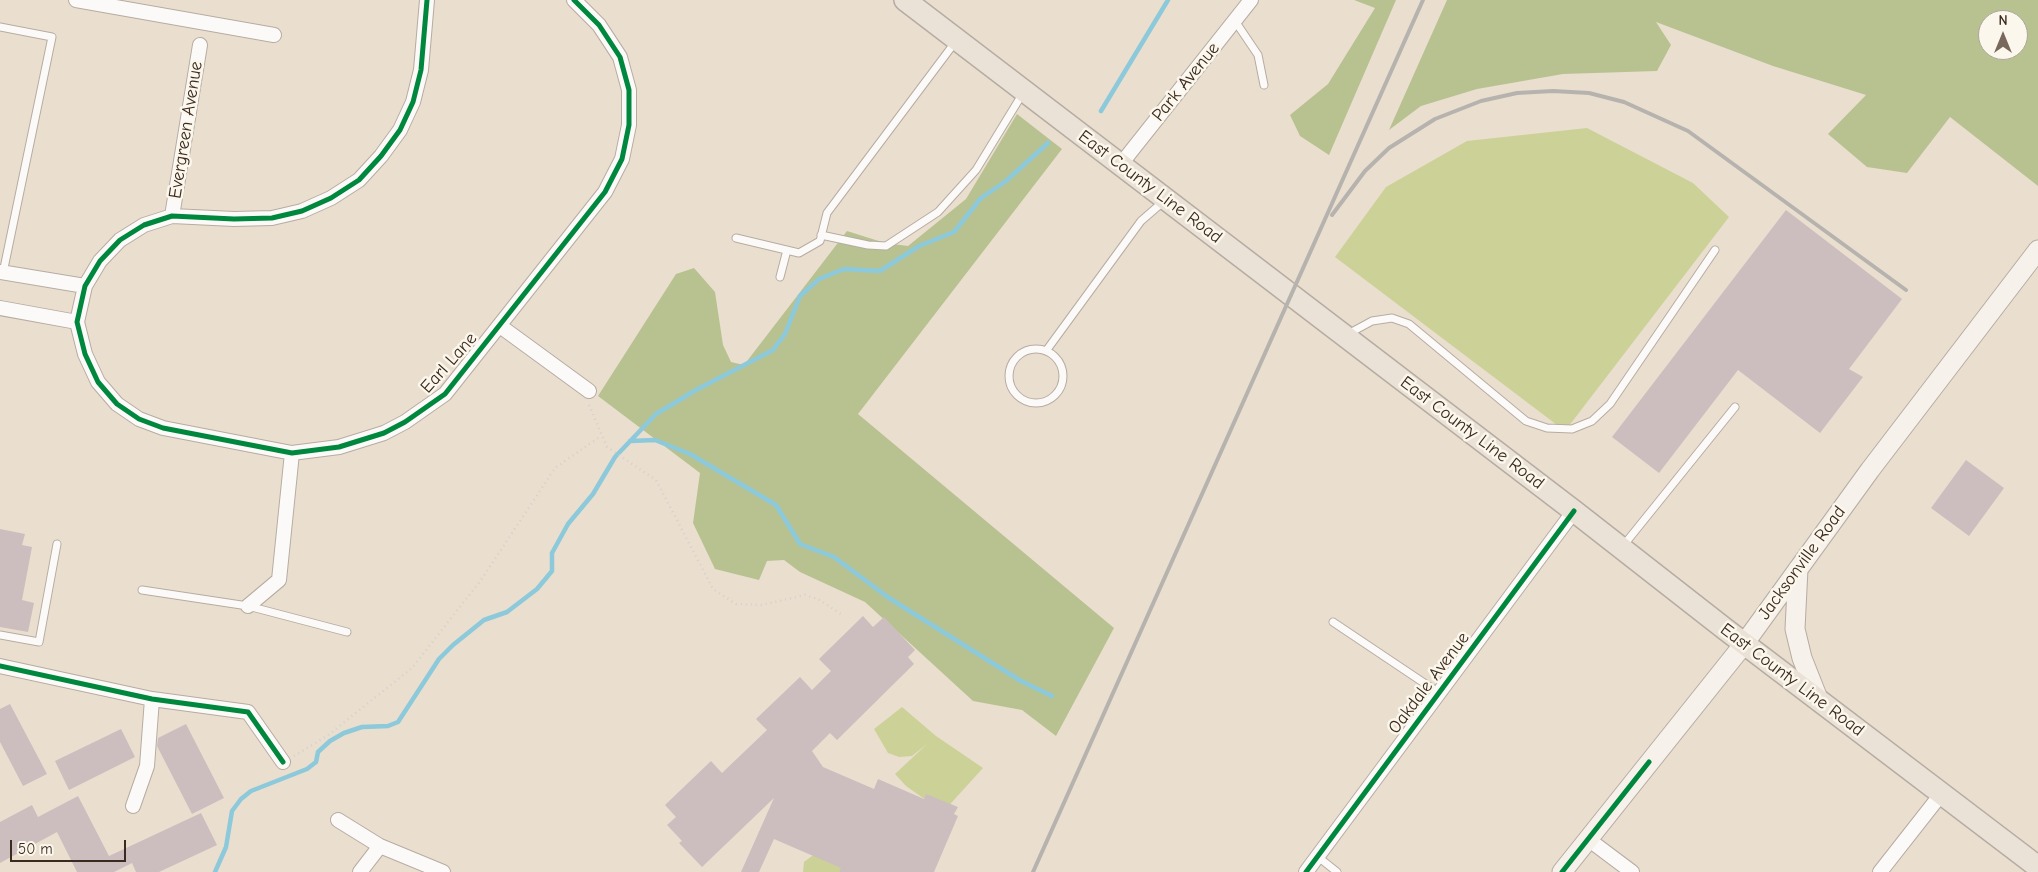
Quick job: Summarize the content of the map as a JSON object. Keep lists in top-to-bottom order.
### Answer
{
  "streets": {
    "main road": ["East County Line Road", "Jacksonville Road"],
    "street": [
      "Park Avenue",
      "Evergreen Avenue",
      "Earl Lane",
      "Oakdale Avenue"
    ]
  },
  "crossings": [
    ["Park Avenue", "East County Line Road"],
    ["Evergreen Avenue", "Earl Lane"],
    ["East County Line Road", "Jacksonville Road"],
    ["East County Line Road", "Oakdale Avenue"]
  ],
  "scale_bar": "50 m",
  "north": "top"
}
